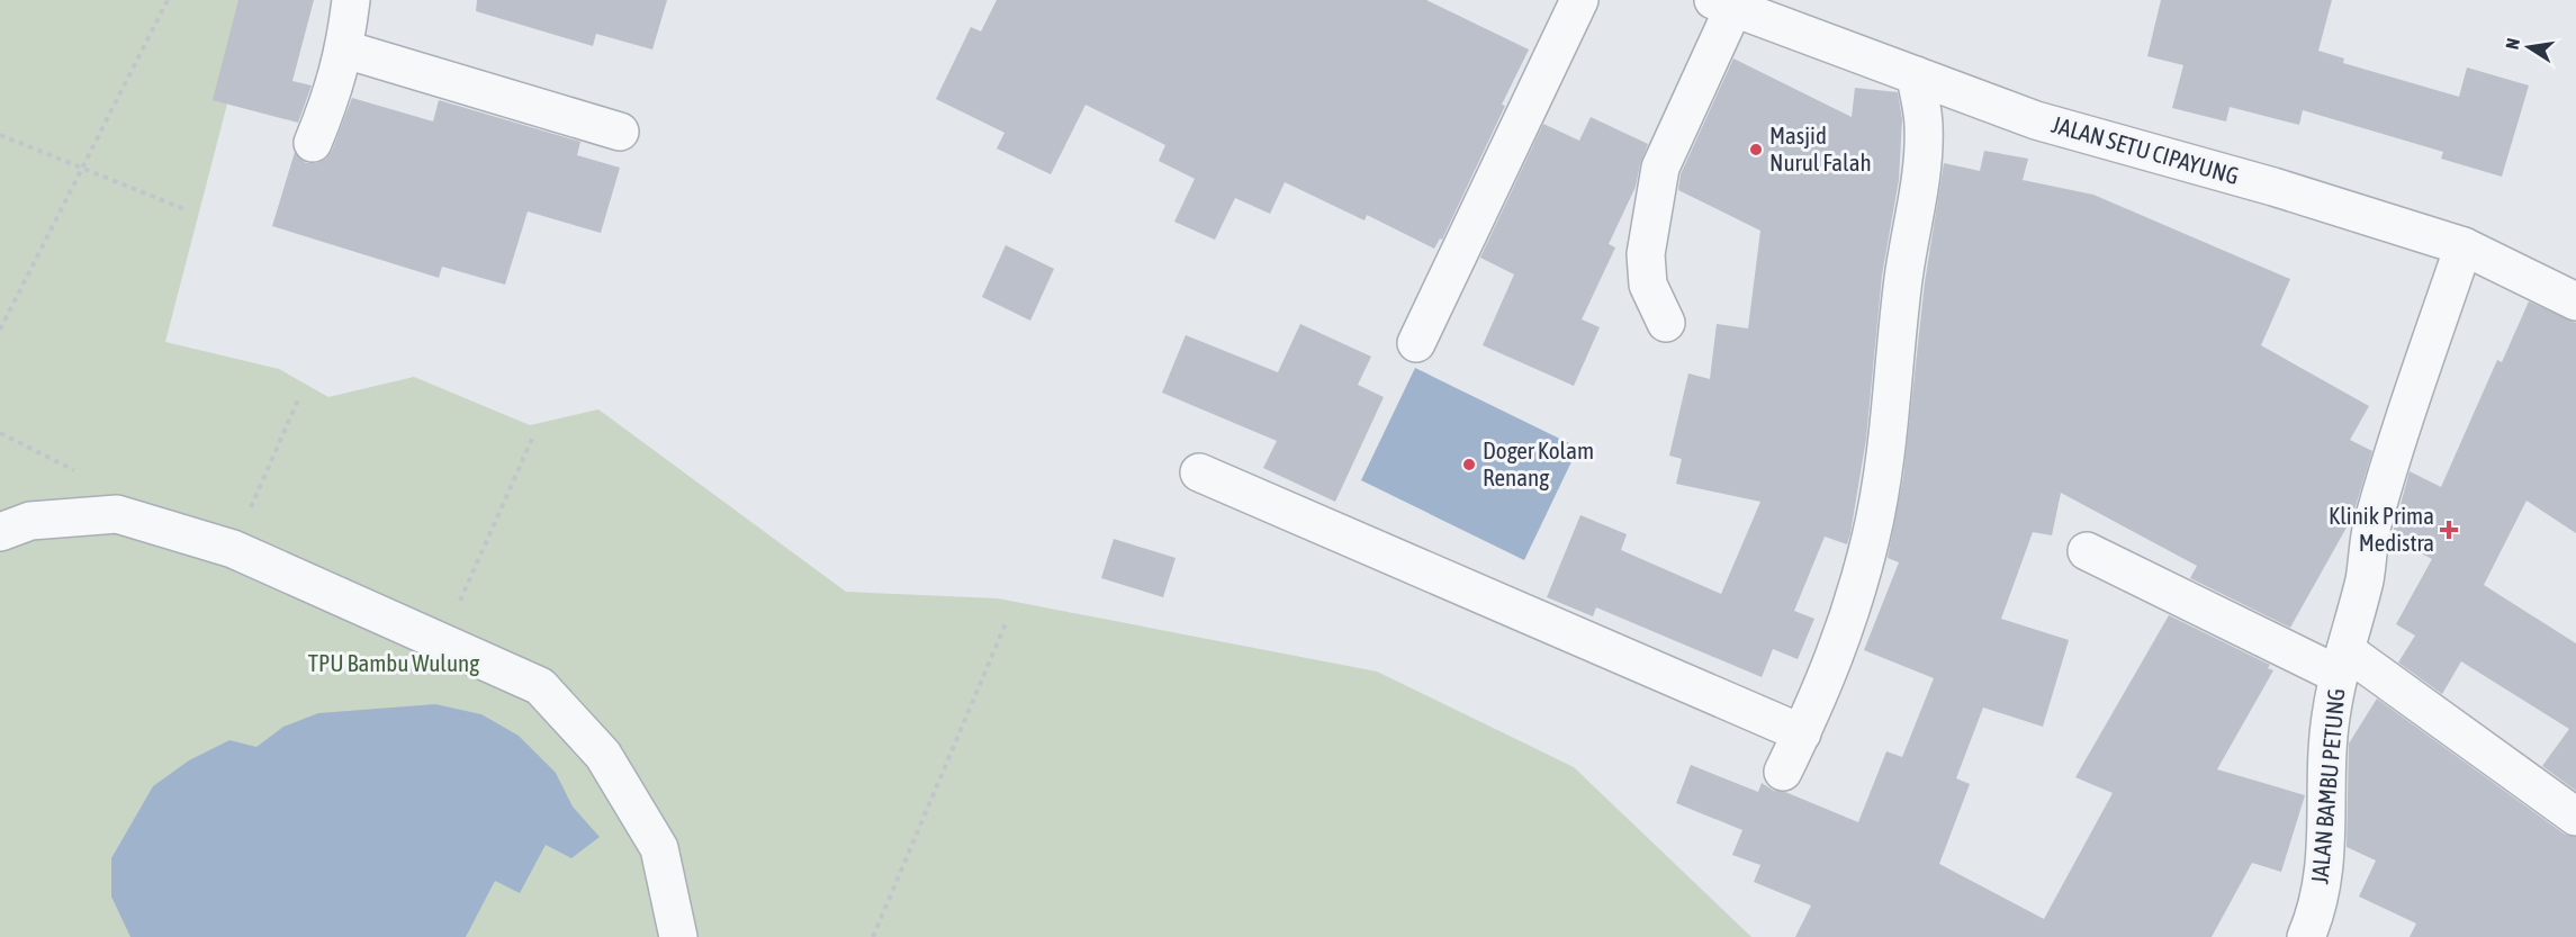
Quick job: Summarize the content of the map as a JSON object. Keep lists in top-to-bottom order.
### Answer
{
  "streets": {
    "street": ["JALAN SETU CIPAYUNG", "JALAN BAMBU PETUNG"]
  },
  "crossings": [
    ["JALAN SETU CIPAYUNG", "JALAN BAMBU PETUNG"]
  ],
  "parks": ["TPU Bambu Wulung"],
  "places": {
    "other": ["Masjid Nurul Falah", "Doger Kolam Renang"],
    "health": ["Klinik Prima Medistra"]
  },
  "north": "left"
}
